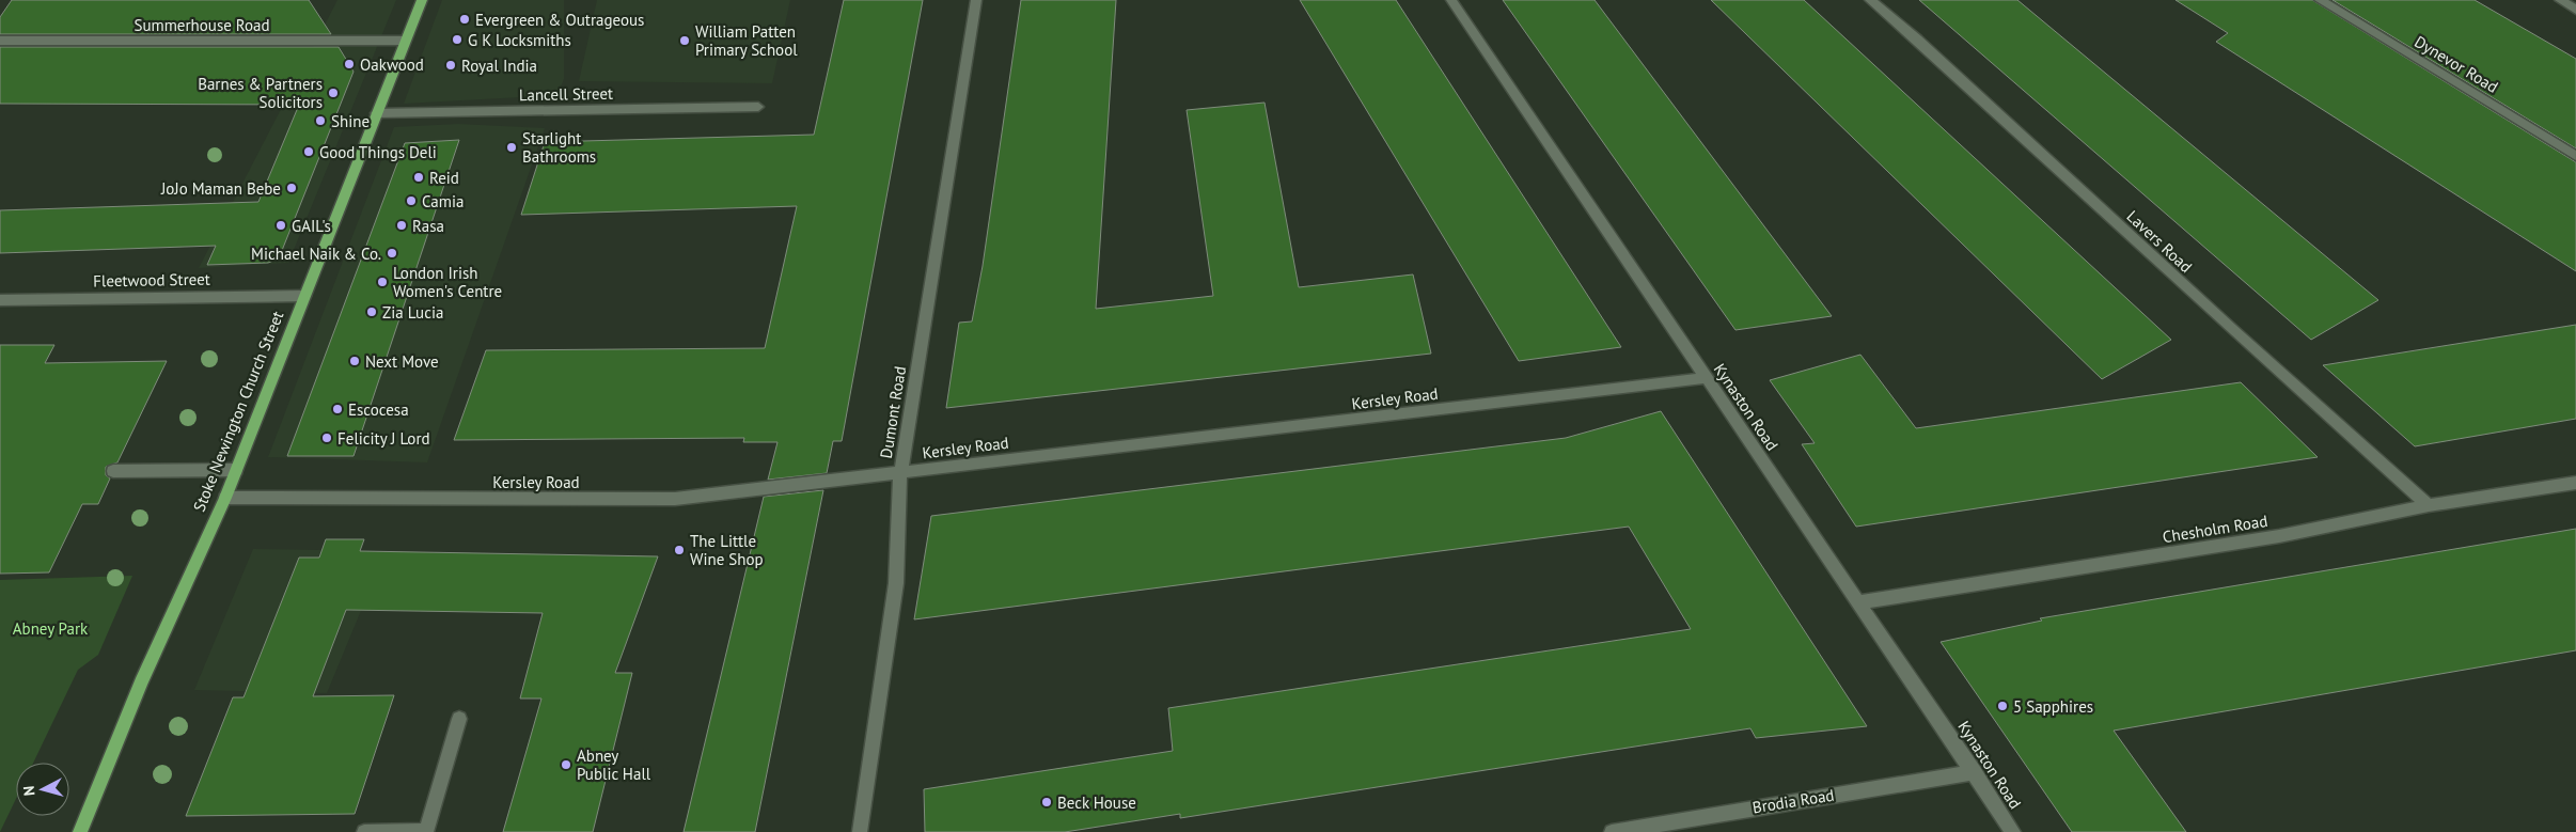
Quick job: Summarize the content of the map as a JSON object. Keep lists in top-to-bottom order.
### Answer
{
  "streets": {
    "main road": ["Stoke Newington Church Street"],
    "street": [
      "Summerhouse Road",
      "Dynevor Road",
      "Lancell Street",
      "Lavers Road",
      "Fleetwood Street",
      "Kersley Road",
      "Kynaston Road",
      "Dumont Road",
      "Chesholm Road",
      "Brodia Road"
    ]
  },
  "crossings": [
    ["Summerhouse Road", "Stoke Newington Church Street"],
    ["Lancell Street", "Stoke Newington Church Street"],
    ["Lavers Road", "Chesholm Road"],
    ["Fleetwood Street", "Stoke Newington Church Street"],
    ["Kersley Road", "Kynaston Road"],
    ["Kersley Road", "Stoke Newington Church Street"],
    ["Kersley Road", "Dumont Road"],
    ["Kynaston Road", "Chesholm Road"],
    ["Kynaston Road", "Brodia Road"]
  ],
  "parks": ["Abney Park"],
  "places": [
    "Evergreen & Outrageous",
    "G K Locksmiths",
    "William Patten Primary School",
    "Oakwood",
    "Royal India",
    "Barnes & Partners Solicitors",
    "Shine",
    "Starlight Bathrooms",
    "Good Things Deli",
    "Reid",
    "JoJo Maman Bebe",
    "Camia",
    "GAIL's",
    "Rasa",
    "Michael Naik & Co.",
    "London Irish Women's Centre",
    "Zia Lucia",
    "Next Move",
    "Escocesa",
    "Felicity J Lord",
    "The Little Wine Shop",
    "5 Sapphires",
    "Abney Public Hall",
    "Beck House"
  ],
  "north": "left"
}
